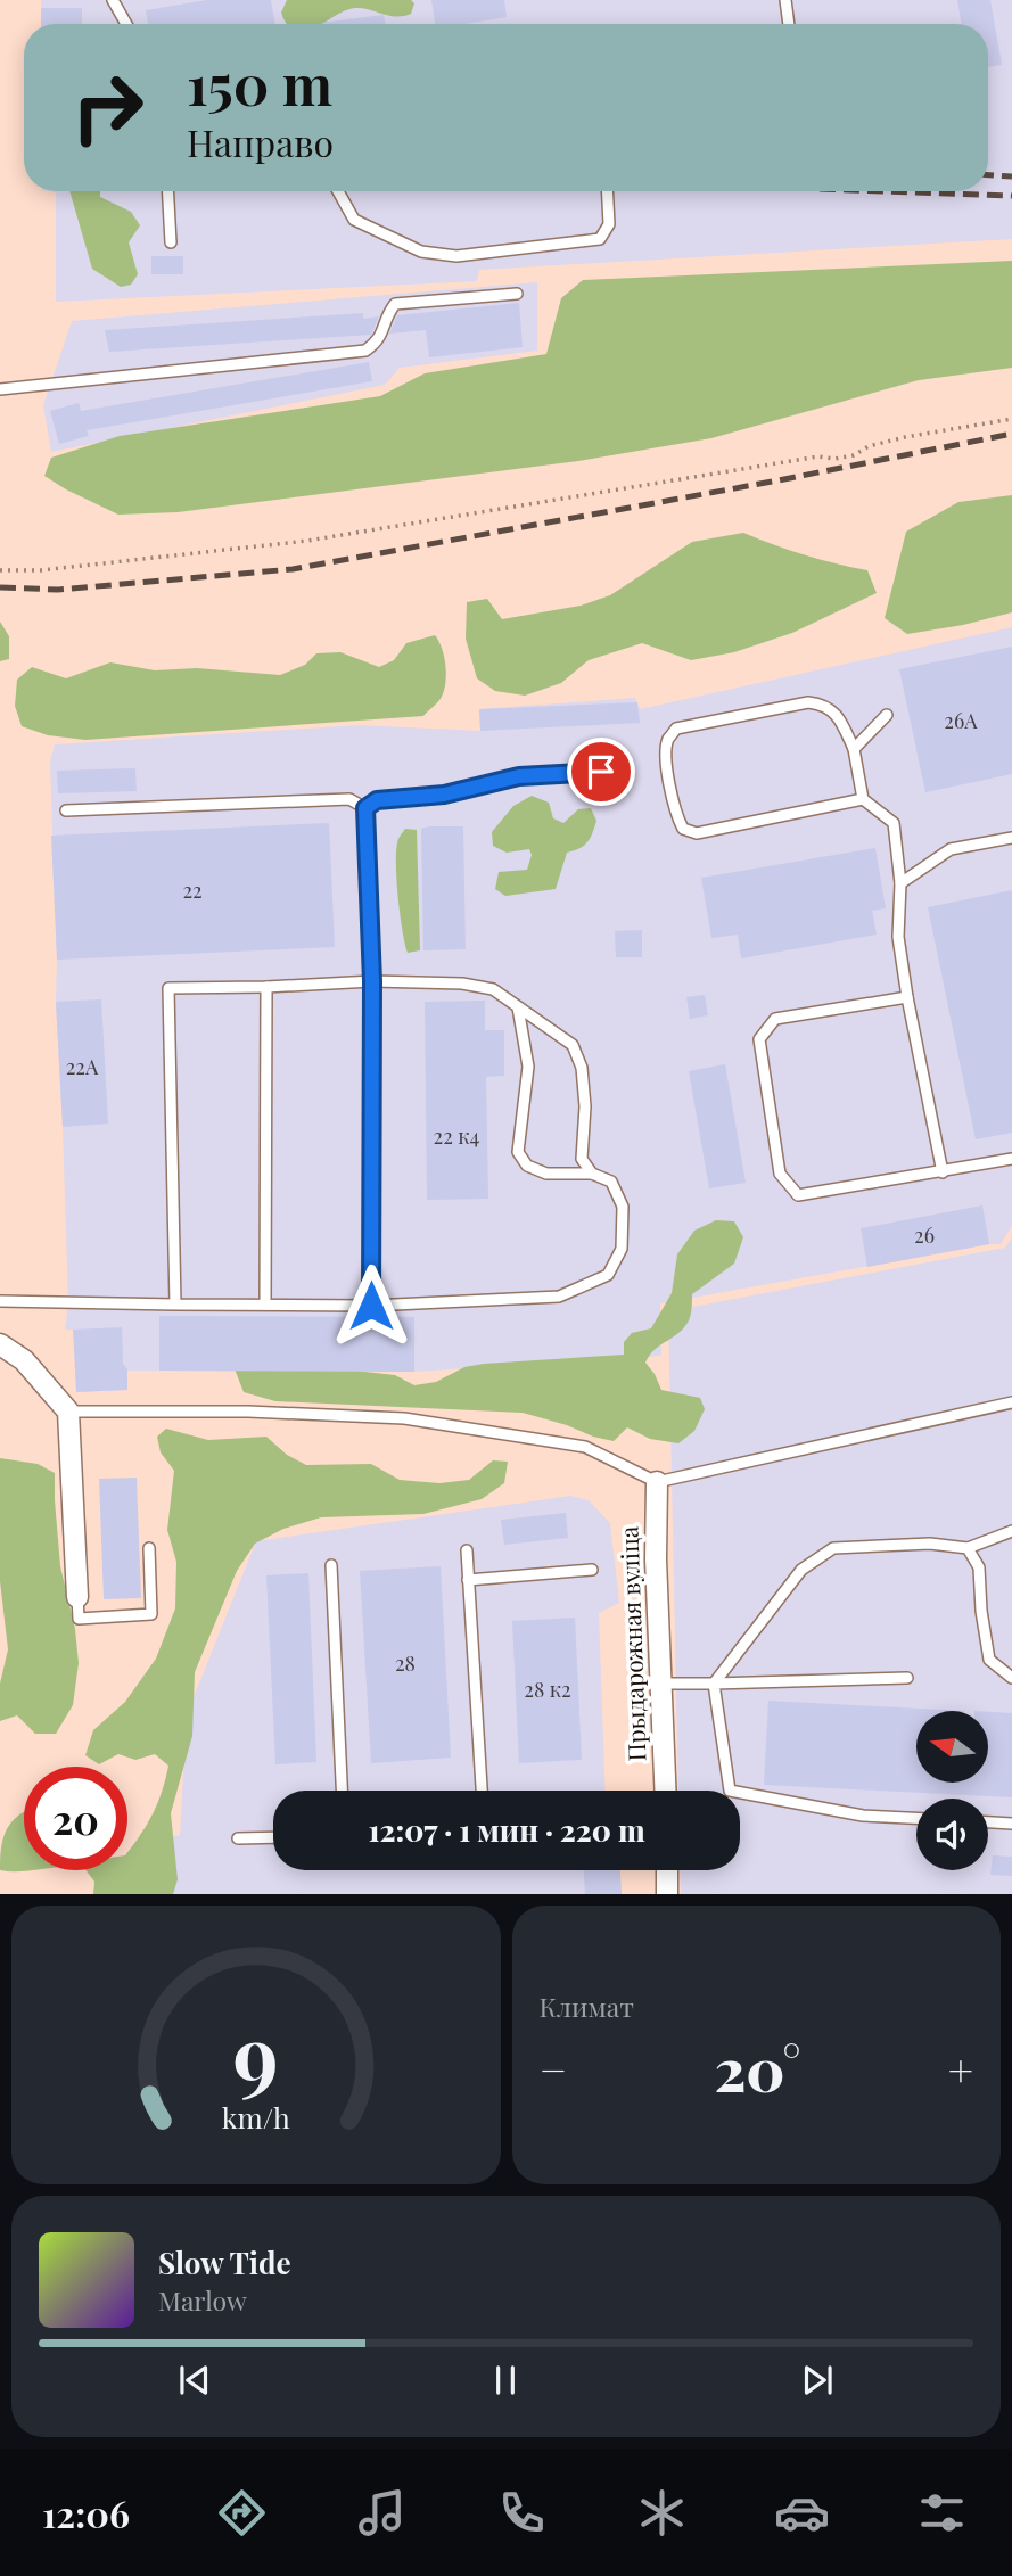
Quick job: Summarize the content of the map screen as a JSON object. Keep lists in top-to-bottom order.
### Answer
{
  "streets": {
    "street": ["Прыдарожная вуліца"]
  },
  "house_numbers": [
    "26А",
    "22",
    "22А",
    "22 к4",
    "26",
    "28",
    "28 к2"
  ],
  "north": "left",
  "page": {
    "turn": ["150 m", "Направо"],
    "limit": "20",
    "trip": "12:07 · 1 мин · 220 m",
    "tile": "Климат",
    "heat": ["−", "20°", "+"],
    "song": ["Slow Tide", "Marlow"],
    "tabs": "12:06",
    "gauge": ["9", "km/h"]
  }
}
